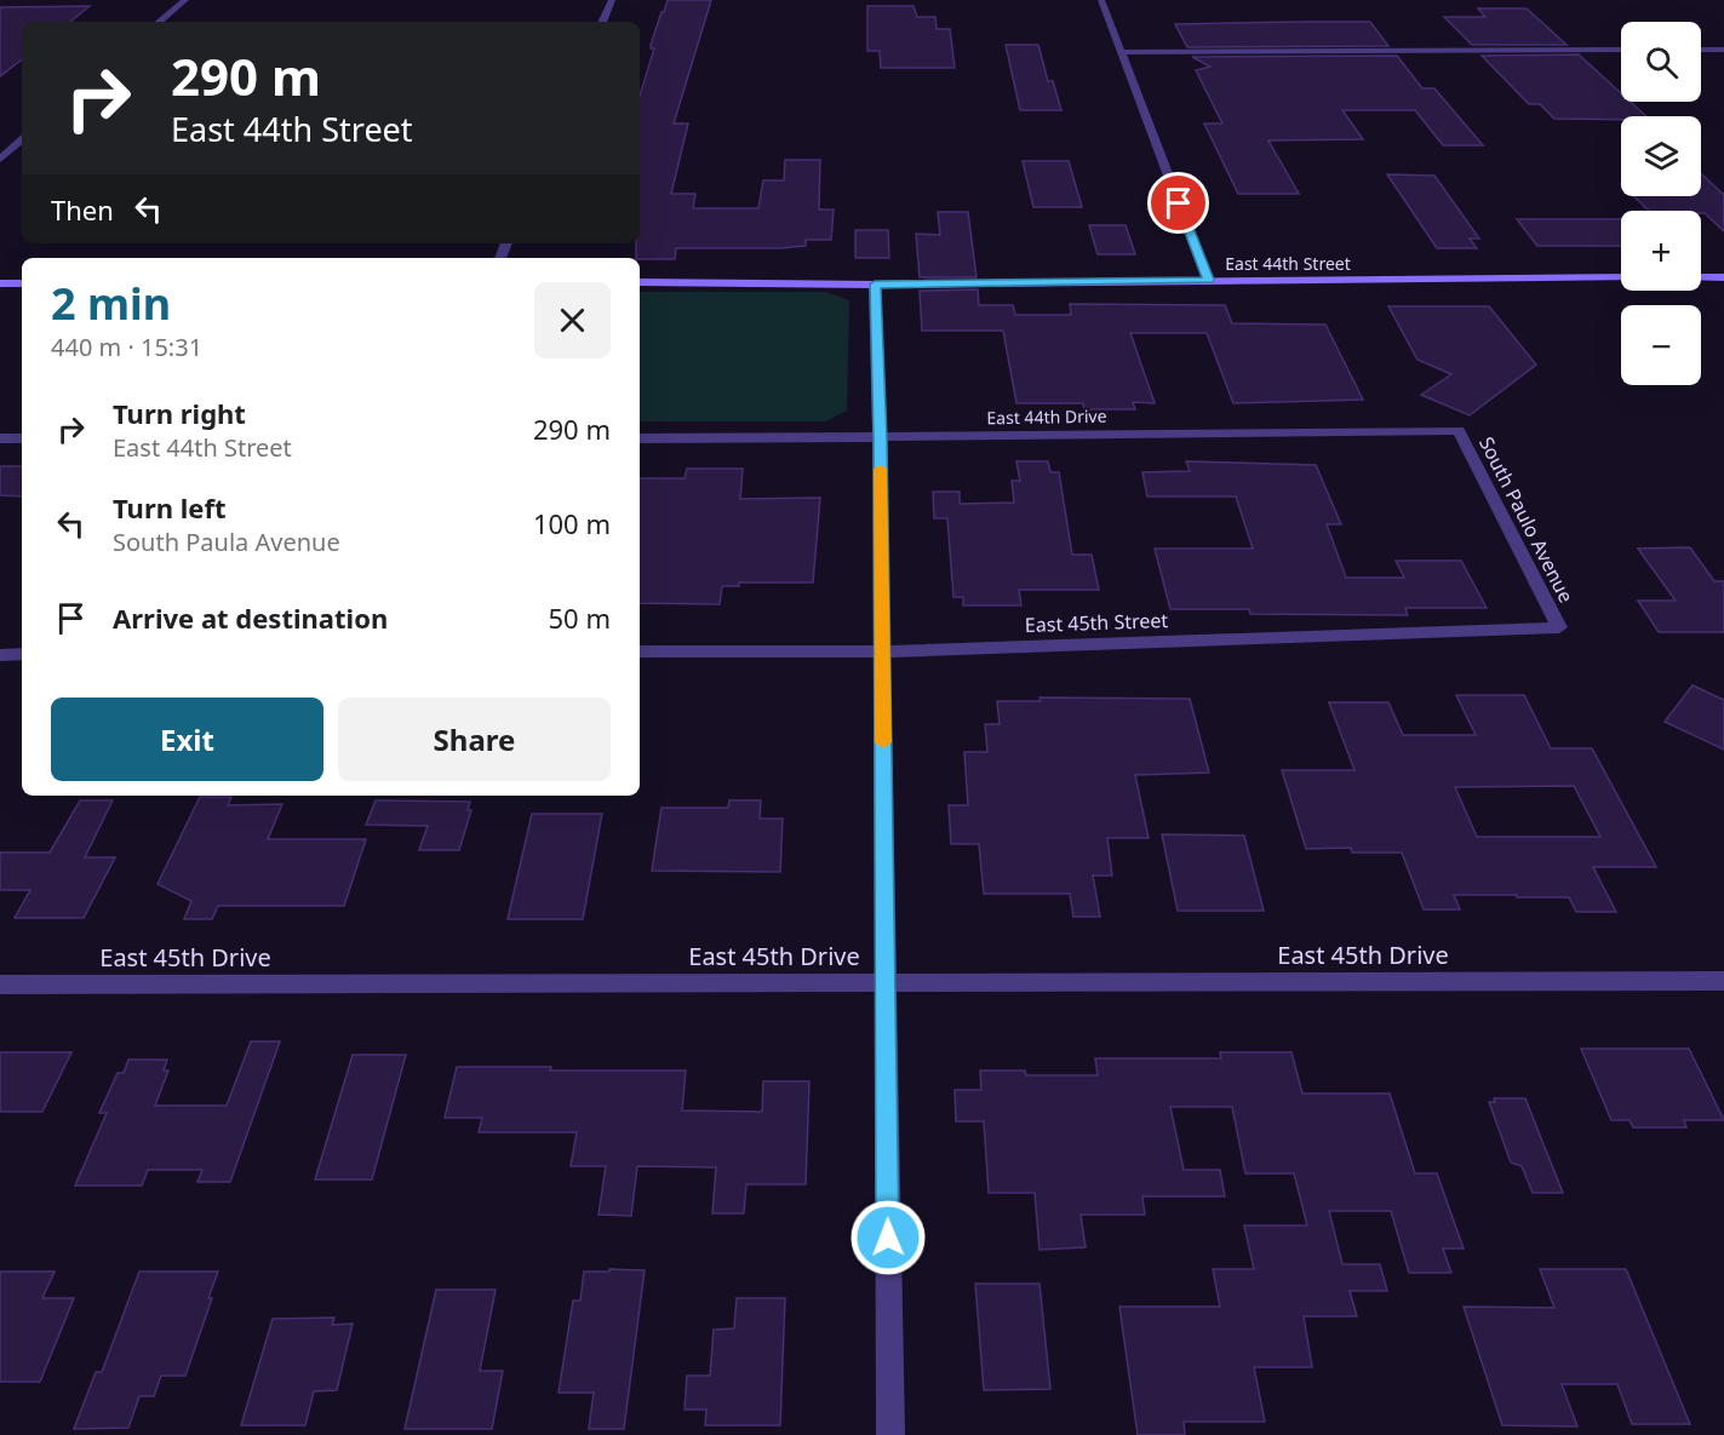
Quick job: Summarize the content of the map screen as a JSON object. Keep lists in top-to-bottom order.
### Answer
{
  "streets": {
    "street": [
      "East 44th Street",
      "East 44th Drive",
      "South Paulo Avenue",
      "East 45th Street",
      "East 45th Drive"
    ]
  },
  "crossings": [
    ["East 44th Drive", "South Paulo Avenue"],
    ["South Paulo Avenue", "East 45th Street"]
  ],
  "page": {
    "map_buttons": ["+", "−"],
    "turn": ["290 m", "East 44th Street"],
    "then": "Then",
    "heading": ["2 min", "440 m · 15:31"],
    "list": [
      {
        "name": "Turn right",
        "note": "East 44th Street",
        "value": "290 m"
      },
      {
        "name": "Turn left",
        "note": "South Paula Avenue",
        "value": "100 m"
      },
      {
        "name": "Arrive at destination",
        "value": "50 m"
      }
    ],
    "buttons": ["Exit", "Share"]
  }
}
